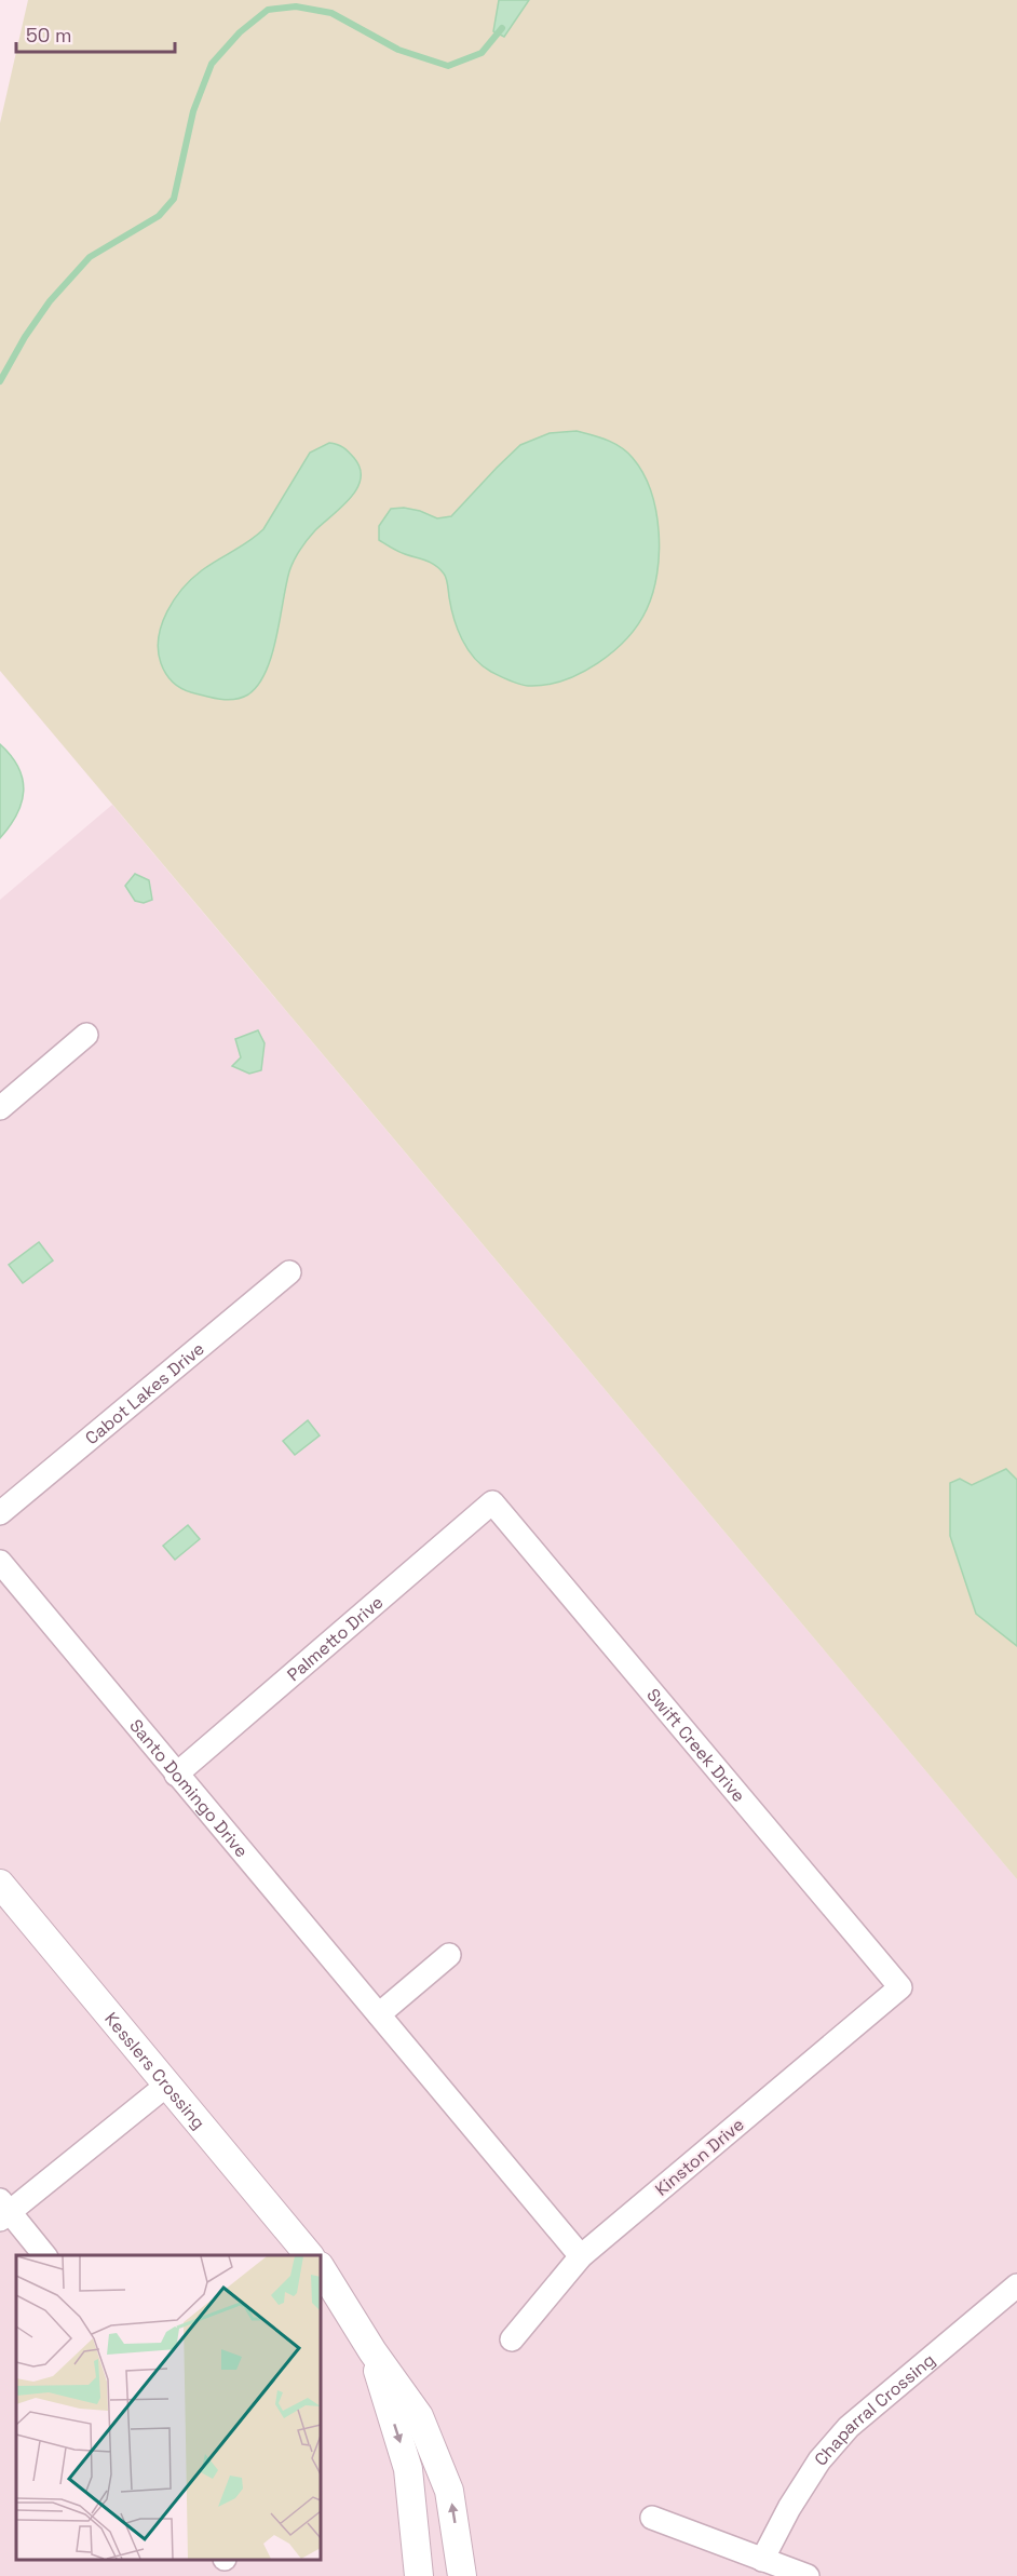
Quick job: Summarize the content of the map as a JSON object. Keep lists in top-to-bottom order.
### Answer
{
  "streets": {
    "street": [
      "Cabot Lakes Drive",
      "Palmetto Drive",
      "Swift Creek Drive",
      "Santo Domingo Drive",
      "Kesslers Crossing",
      "Kinston Drive",
      "Chaparral Crossing"
    ]
  },
  "crossings": [
    ["Palmetto Drive", "Swift Creek Drive"],
    ["Palmetto Drive", "Santo Domingo Drive"],
    ["Swift Creek Drive", "Kinston Drive"],
    ["Santo Domingo Drive", "Kinston Drive"]
  ],
  "scale_bar": "50 m"
}
